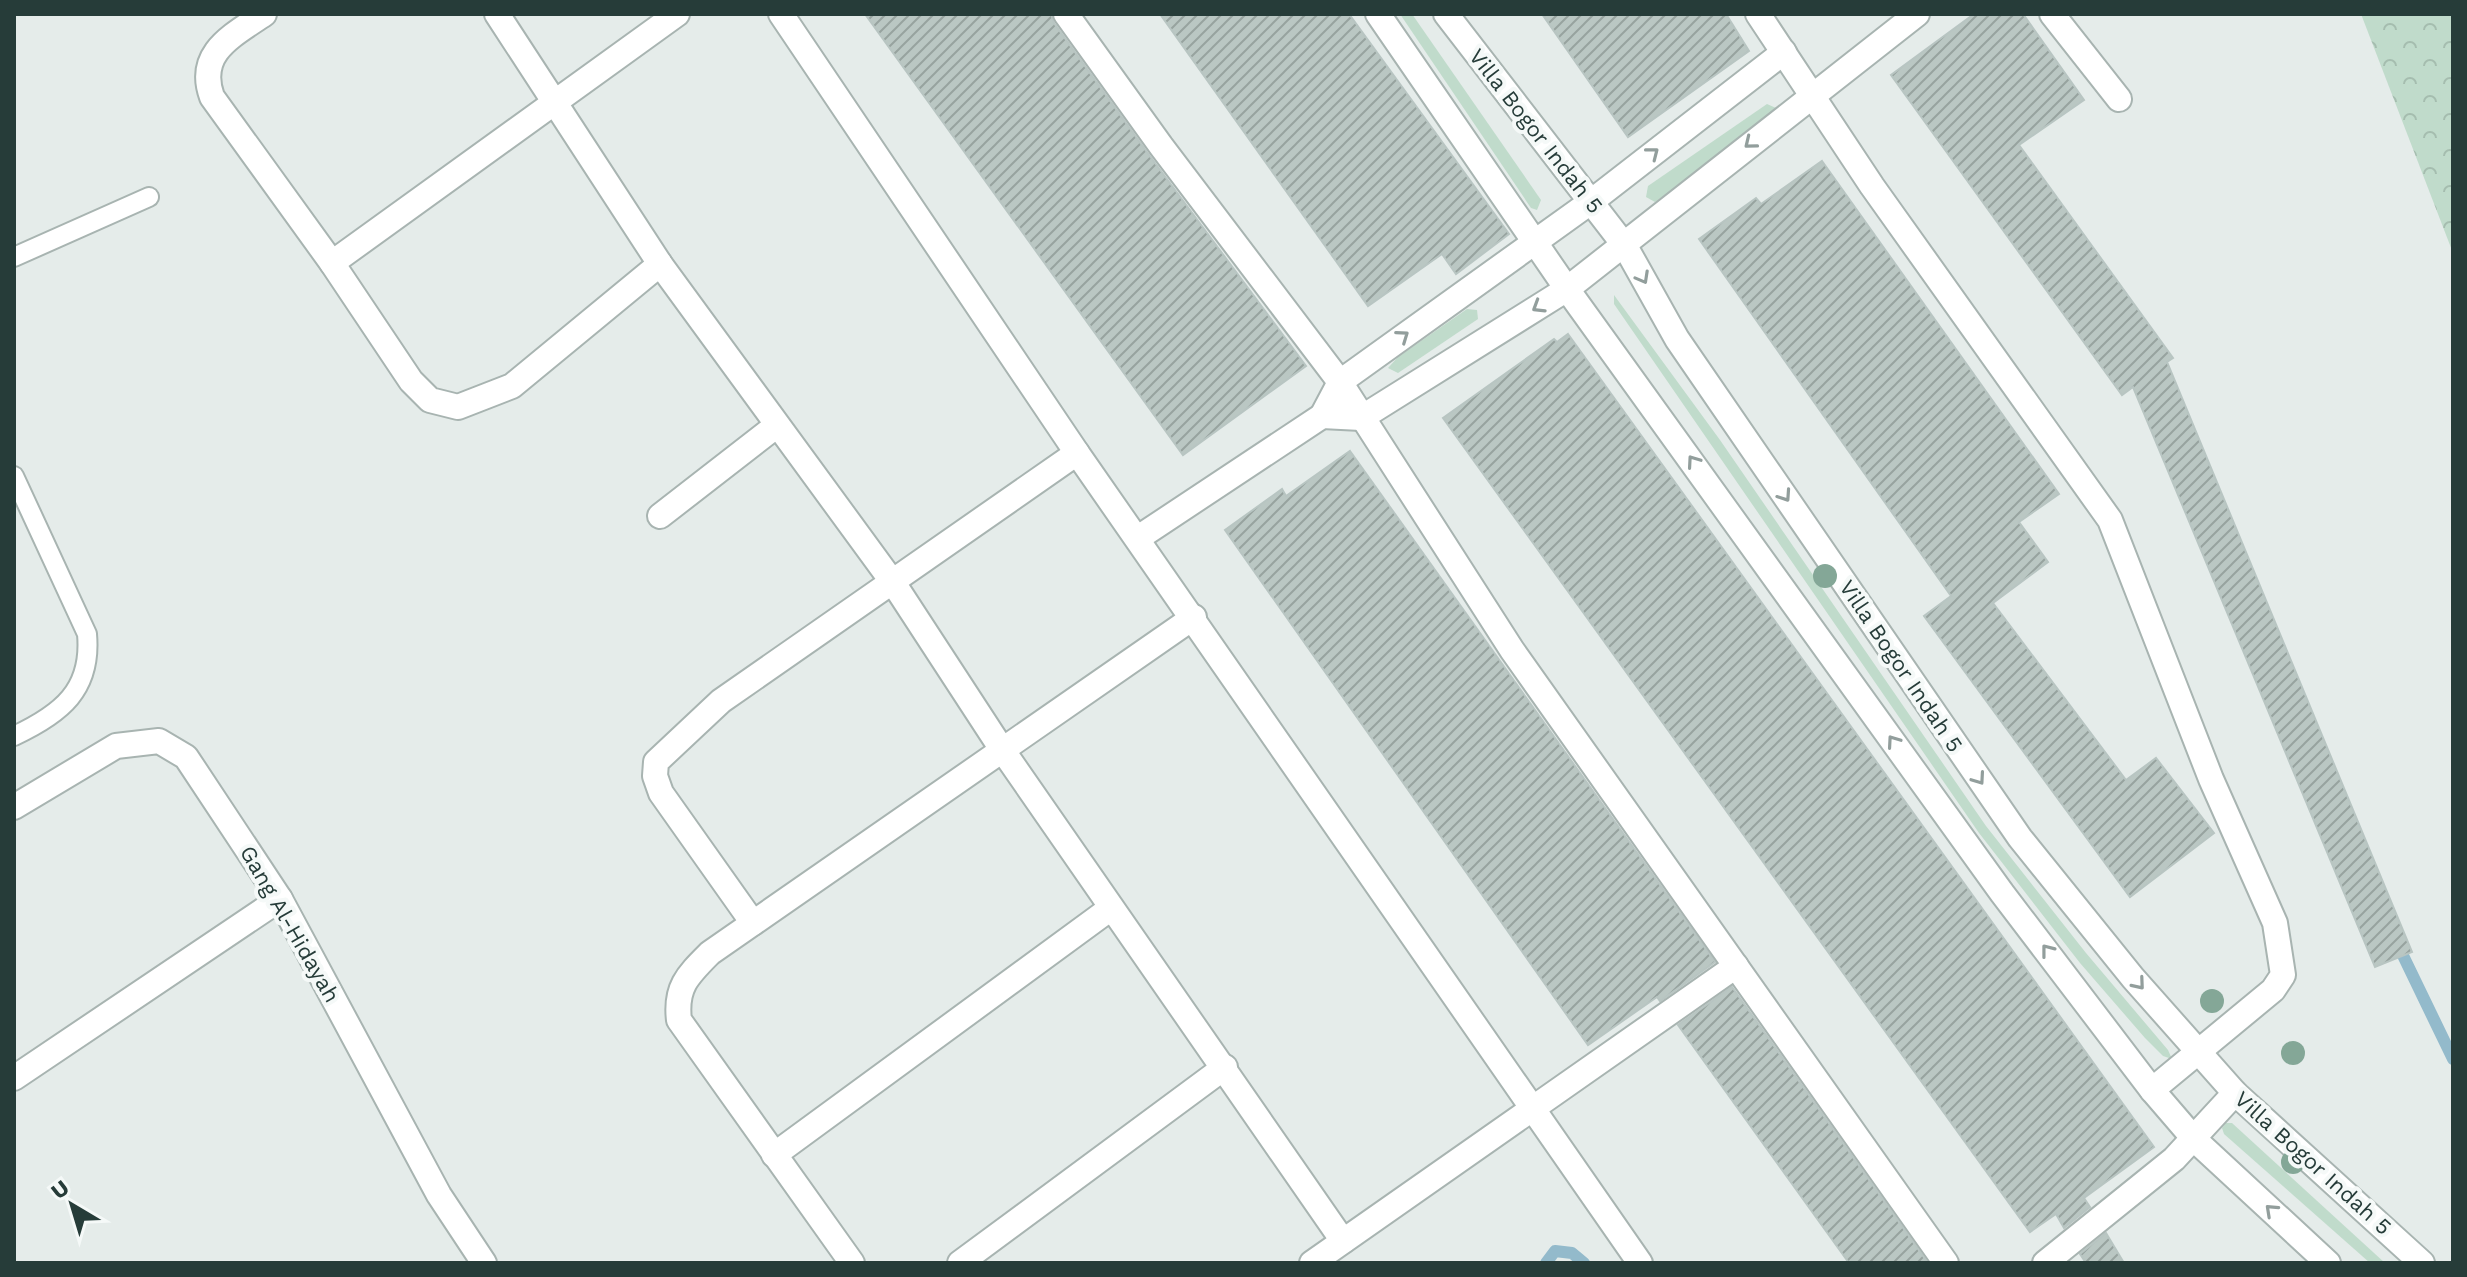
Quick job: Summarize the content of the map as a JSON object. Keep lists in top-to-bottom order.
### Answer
{
  "streets": {
    "street": ["Villa Bogor Indah 5", "Gang Al-Hidayah"]
  },
  "north": "top left"
}
